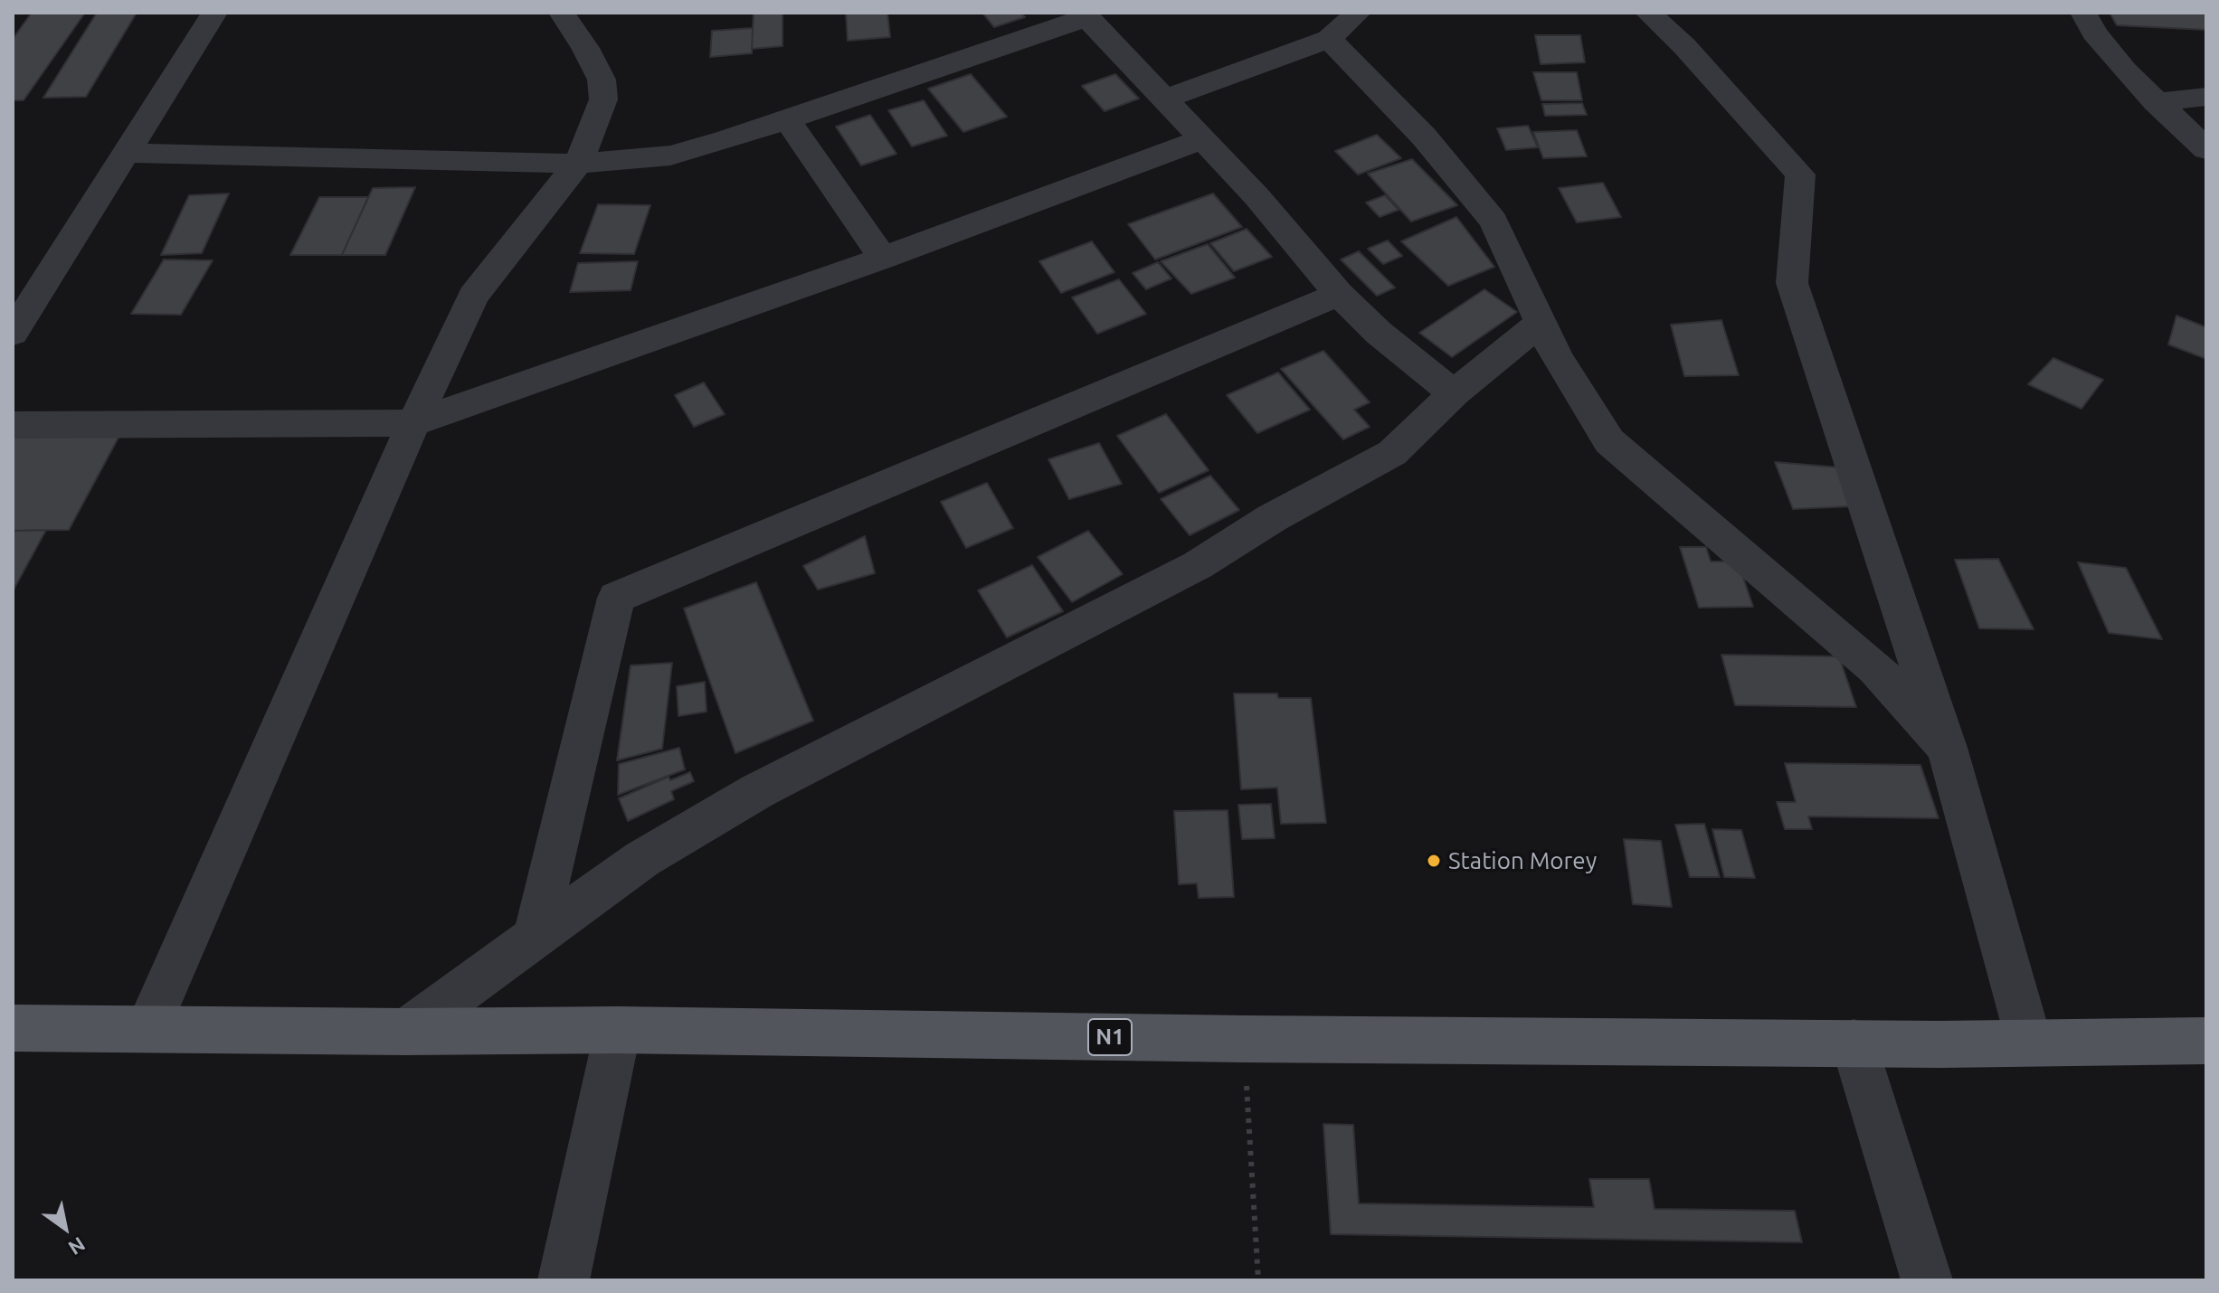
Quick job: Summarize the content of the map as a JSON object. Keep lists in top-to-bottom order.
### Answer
{
  "streets": {
    "main road": ["N1"]
  },
  "places": ["Station Morey"],
  "north": "bottom right"
}
